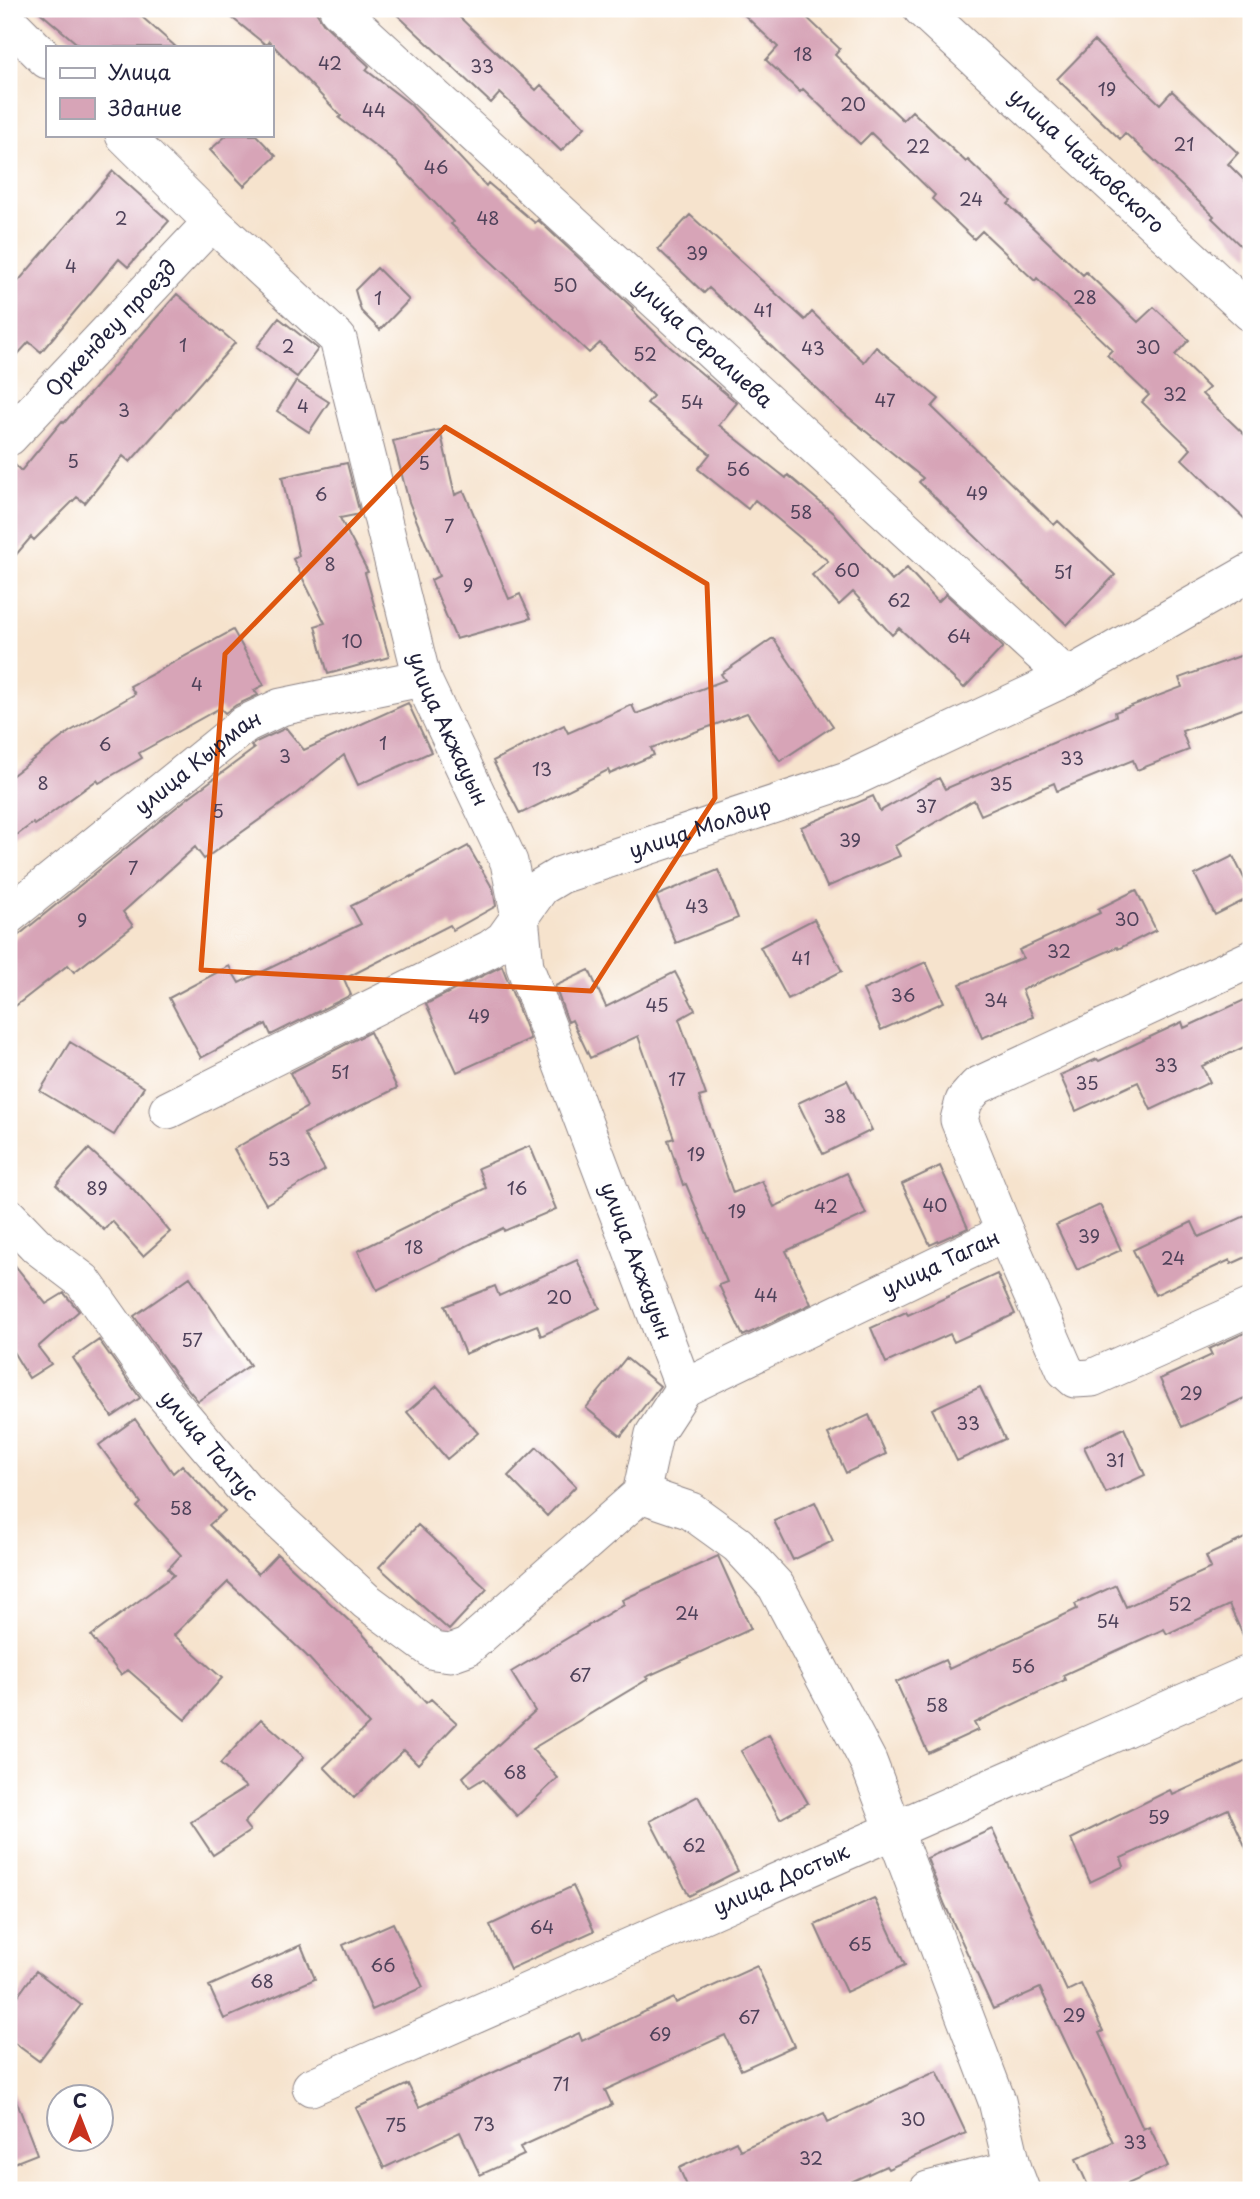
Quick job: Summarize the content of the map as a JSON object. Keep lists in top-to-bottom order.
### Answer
{
  "streets": {
    "street": [
      "улица Чайковского",
      "Оркендеу проезд",
      "улица Сералиева",
      "улица Акжауын",
      "улица Кырман",
      "улица Молдир",
      "улица Таган",
      "улица Талтус",
      "улица Достык"
    ]
  },
  "crossings": [
    ["Оркендеу проезд", "улица Акжауын"],
    ["улица Сералиева", "улица Молдир"],
    ["улица Акжауын", "улица Кырман"],
    ["улица Акжауын", "улица Молдир"],
    ["улица Акжауын", "улица Таган"]
  ],
  "house_numbers": [
    "18",
    "42",
    "33",
    "19",
    "20",
    "44",
    "21",
    "22",
    "46",
    "24",
    "2",
    "48",
    "39",
    "4",
    "50",
    "28",
    "1",
    "41",
    "1",
    "2",
    "30",
    "43",
    "52",
    "32",
    "47",
    "54",
    "4",
    "3",
    "5",
    "5",
    "56",
    "49",
    "6",
    "58",
    "7",
    "8",
    "60",
    "51",
    "9",
    "62",
    "64",
    "10",
    "4",
    "1",
    "6",
    "3",
    "33",
    "13",
    "8",
    "35",
    "37",
    "5",
    "39",
    "7",
    "43",
    "30",
    "9",
    "32",
    "41",
    "36",
    "34",
    "45",
    "49",
    "33",
    "51",
    "17",
    "35",
    "38",
    "19",
    "53",
    "89",
    "16",
    "40",
    "42",
    "19",
    "39",
    "18",
    "24",
    "44",
    "20",
    "57",
    "29",
    "33",
    "31",
    "58",
    "52",
    "24",
    "54",
    "56",
    "67",
    "58",
    "68",
    "59",
    "62",
    "64",
    "65",
    "66",
    "68",
    "29",
    "67",
    "69",
    "71",
    "30",
    "73",
    "75",
    "33",
    "32"
  ],
  "legend": ["Улица", "Здание"],
  "north": "top"
}
